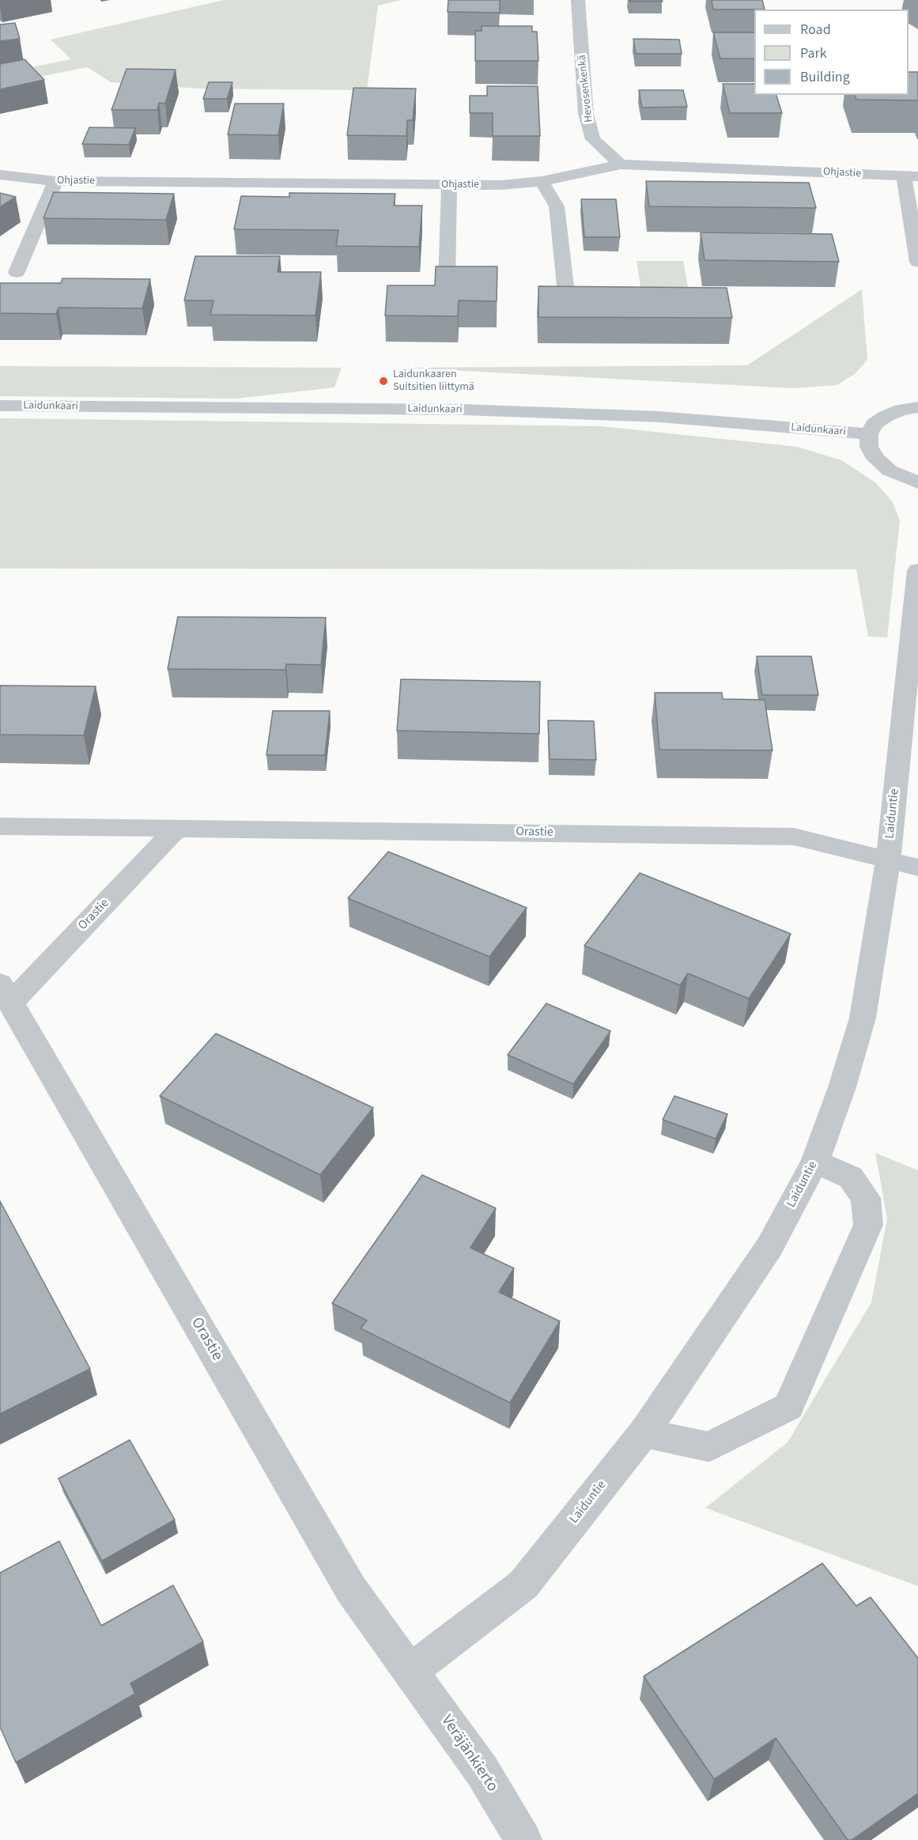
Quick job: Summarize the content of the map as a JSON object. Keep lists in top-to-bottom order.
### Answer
{
  "streets": {
    "street": [
      "Hevosenkenkä",
      "Ohjastie",
      "Laidunkaari",
      "Laiduntie",
      "Orastie",
      "Veräjänkierto"
    ]
  },
  "crossings": [
    ["Hevosenkenkä", "Ohjastie"],
    ["Laiduntie", "Orastie"],
    ["Laiduntie", "Veräjänkierto"],
    ["Orastie", "Veräjänkierto"]
  ],
  "places": ["Laidunkaaren Suitsitien liittymä"],
  "legend": ["Road", "Park", "Building"]
}
